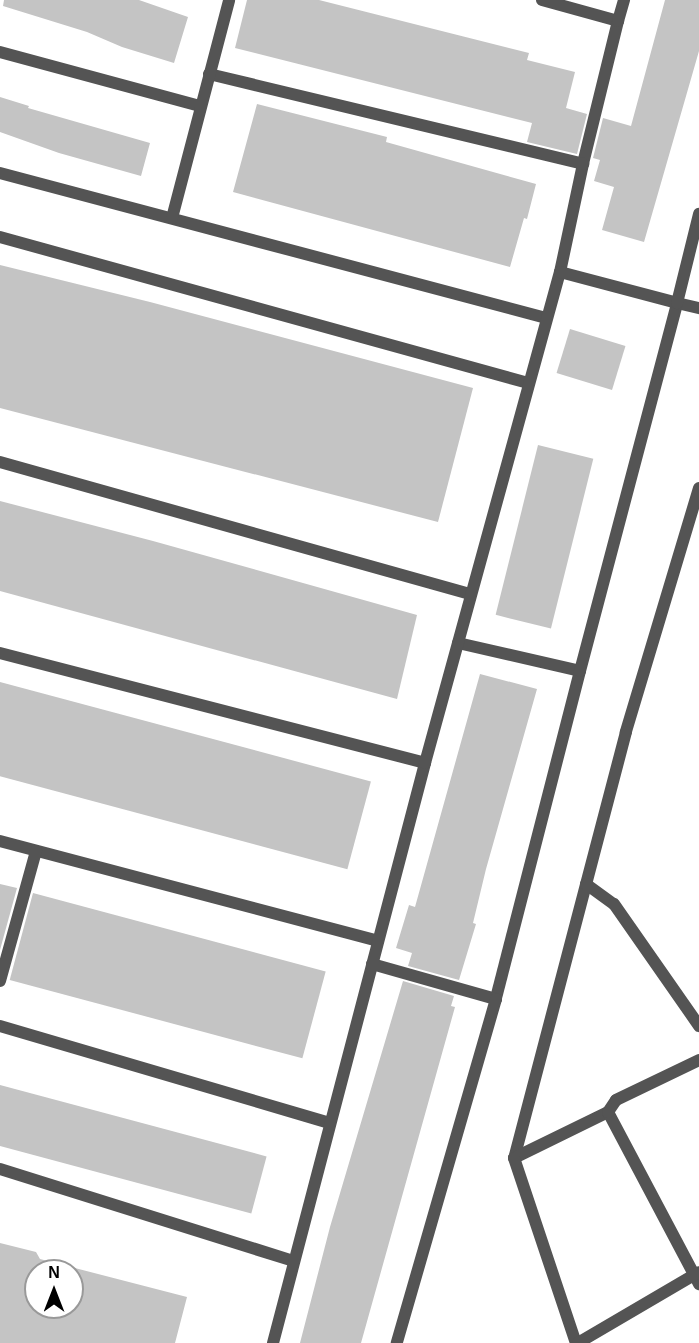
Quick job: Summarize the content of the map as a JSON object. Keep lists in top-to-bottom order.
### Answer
{
  "north": "top"
}
